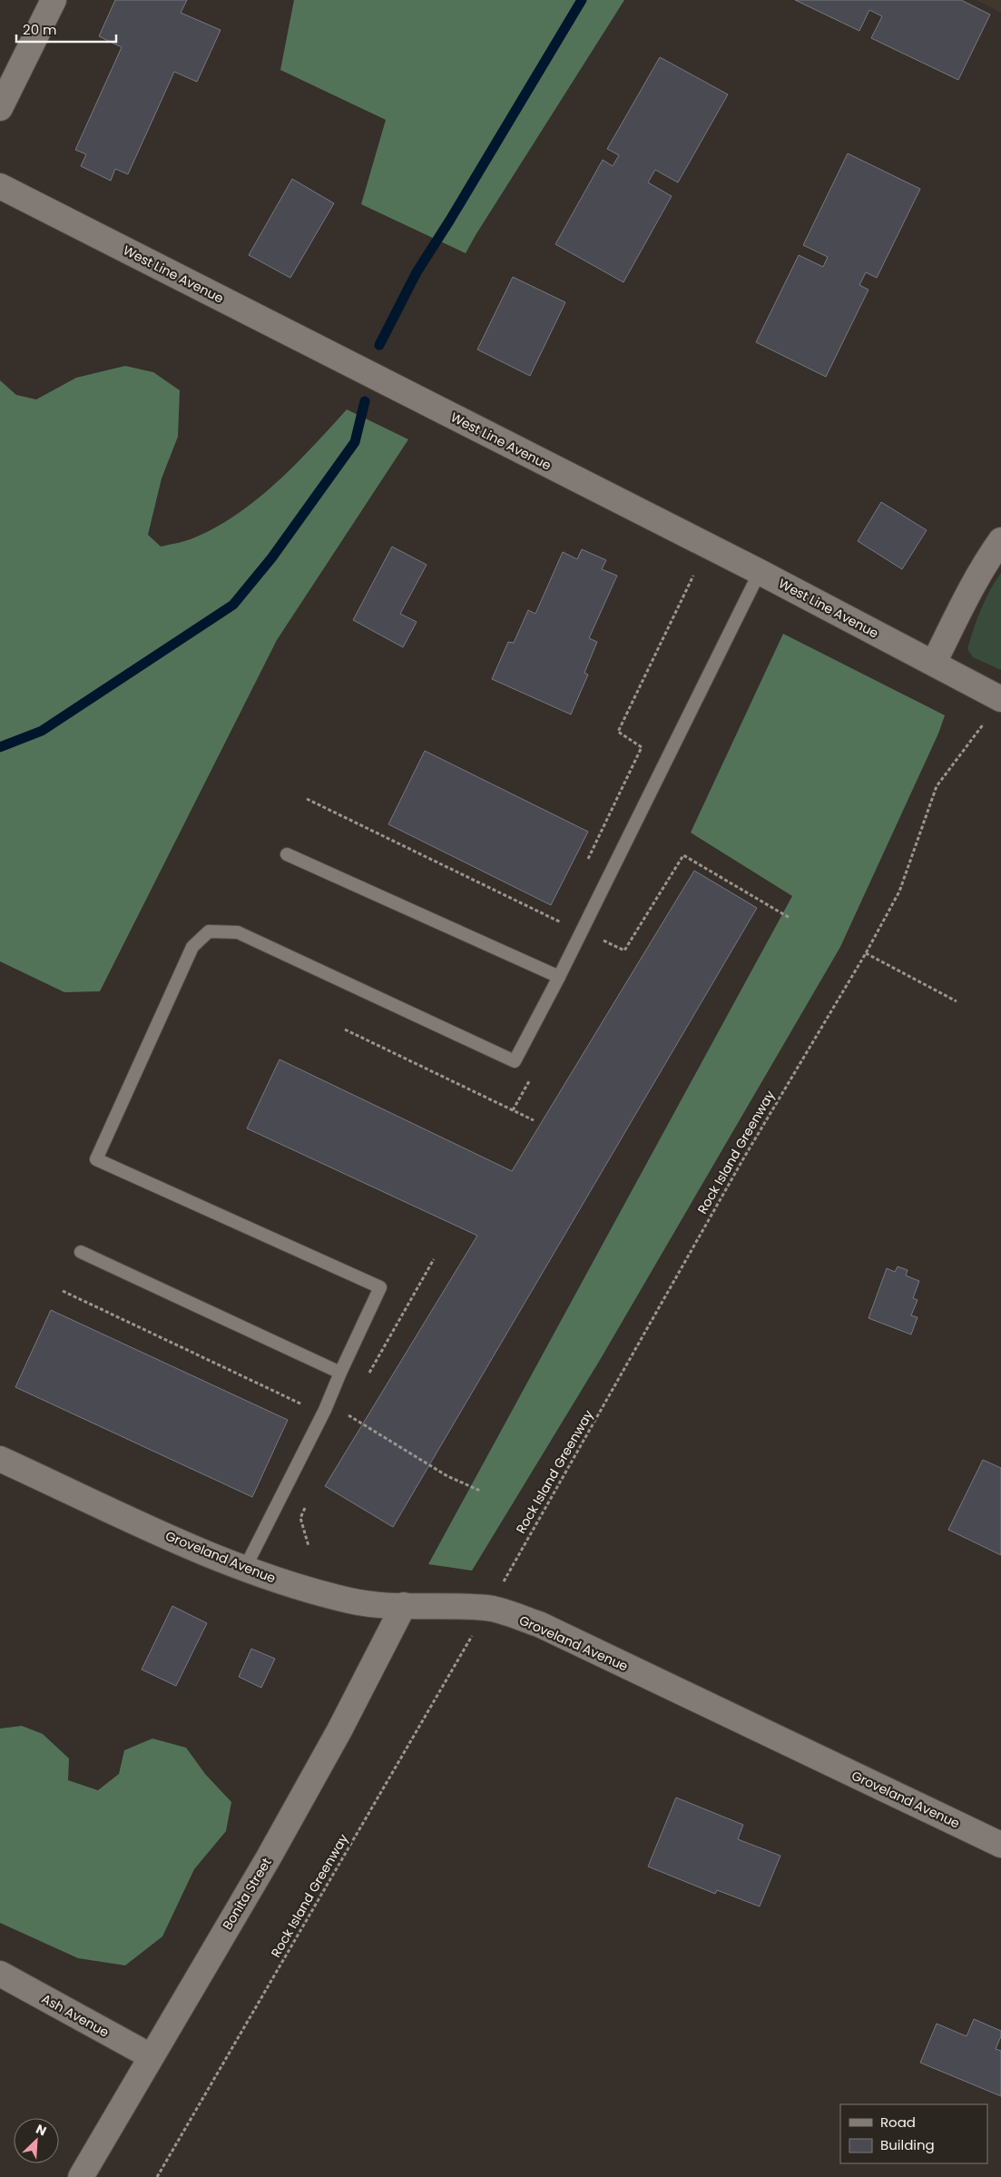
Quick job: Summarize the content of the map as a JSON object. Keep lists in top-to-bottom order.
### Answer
{
  "streets": {
    "street": [
      "West Line Avenue",
      "Groveland Avenue",
      "Bonita Street",
      "Ash Avenue"
    ],
    "path": ["Rock Island Greenway"]
  },
  "crossings": [
    ["Groveland Avenue", "Bonita Street"],
    ["Bonita Street", "Ash Avenue"]
  ],
  "legend": ["Road", "Building"],
  "scale_bar": "20 m",
  "north": "top right"
}
